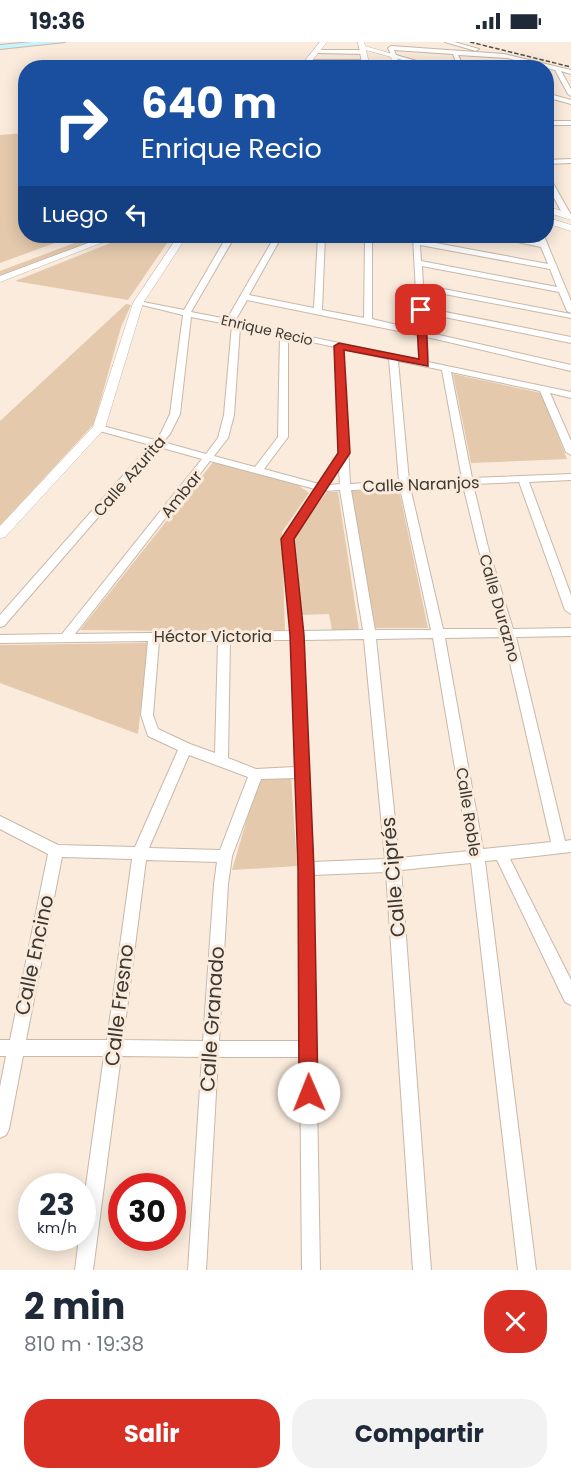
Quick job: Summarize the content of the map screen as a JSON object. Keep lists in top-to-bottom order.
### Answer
{
  "streets": {
    "street": [
      "Enrique Recio",
      "Calle Azurita",
      "Calle Naranjos",
      "Ambar",
      "Calle Durazno",
      "Héctor Victoria",
      "Calle Roble",
      "Calle Ciprés",
      "Calle Encino",
      "Calle Fresno",
      "Calle Granado"
    ]
  },
  "crossings": [
    ["Enrique Recio", "Calle Azurita"],
    ["Enrique Recio", "Ambar"],
    ["Enrique Recio", "Calle Durazno"],
    ["Enrique Recio", "Calle Roble"],
    ["Enrique Recio", "Calle Ciprés"],
    ["Calle Azurita", "Calle Naranjos"],
    ["Calle Naranjos", "Ambar"],
    ["Calle Naranjos", "Calle Durazno"],
    ["Calle Naranjos", "Calle Roble"],
    ["Calle Naranjos", "Calle Ciprés"],
    ["Ambar", "Héctor Victoria"],
    ["Calle Durazno", "Héctor Victoria"],
    ["Héctor Victoria", "Calle Roble"],
    ["Héctor Victoria", "Calle Ciprés"]
  ],
  "page": {
    "status": "19:36",
    "turn": ["640 m", "Enrique Recio"],
    "then": "Luego",
    "speed": "23 km/h",
    "limit": "30",
    "heading": ["2 min", "810 m · 19:38"],
    "buttons": ["Salir", "Compartir"]
  }
}
